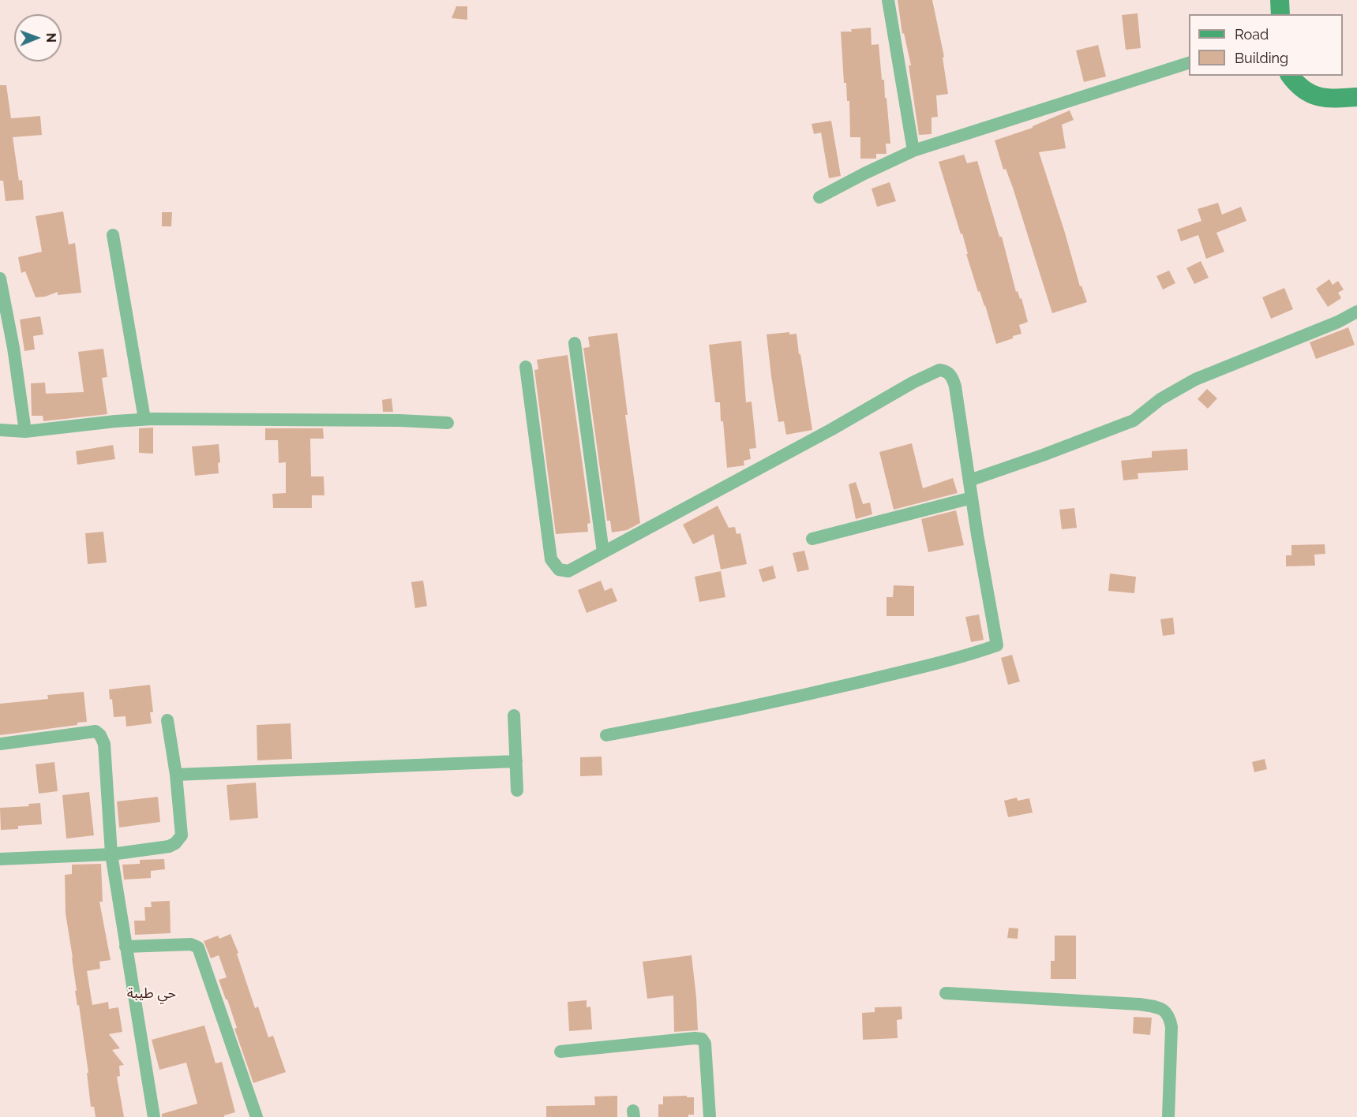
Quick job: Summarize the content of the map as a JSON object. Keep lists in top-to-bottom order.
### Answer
{
  "districts": ["حي طيبة"],
  "legend": ["Road", "Building"],
  "north": "right"
}
